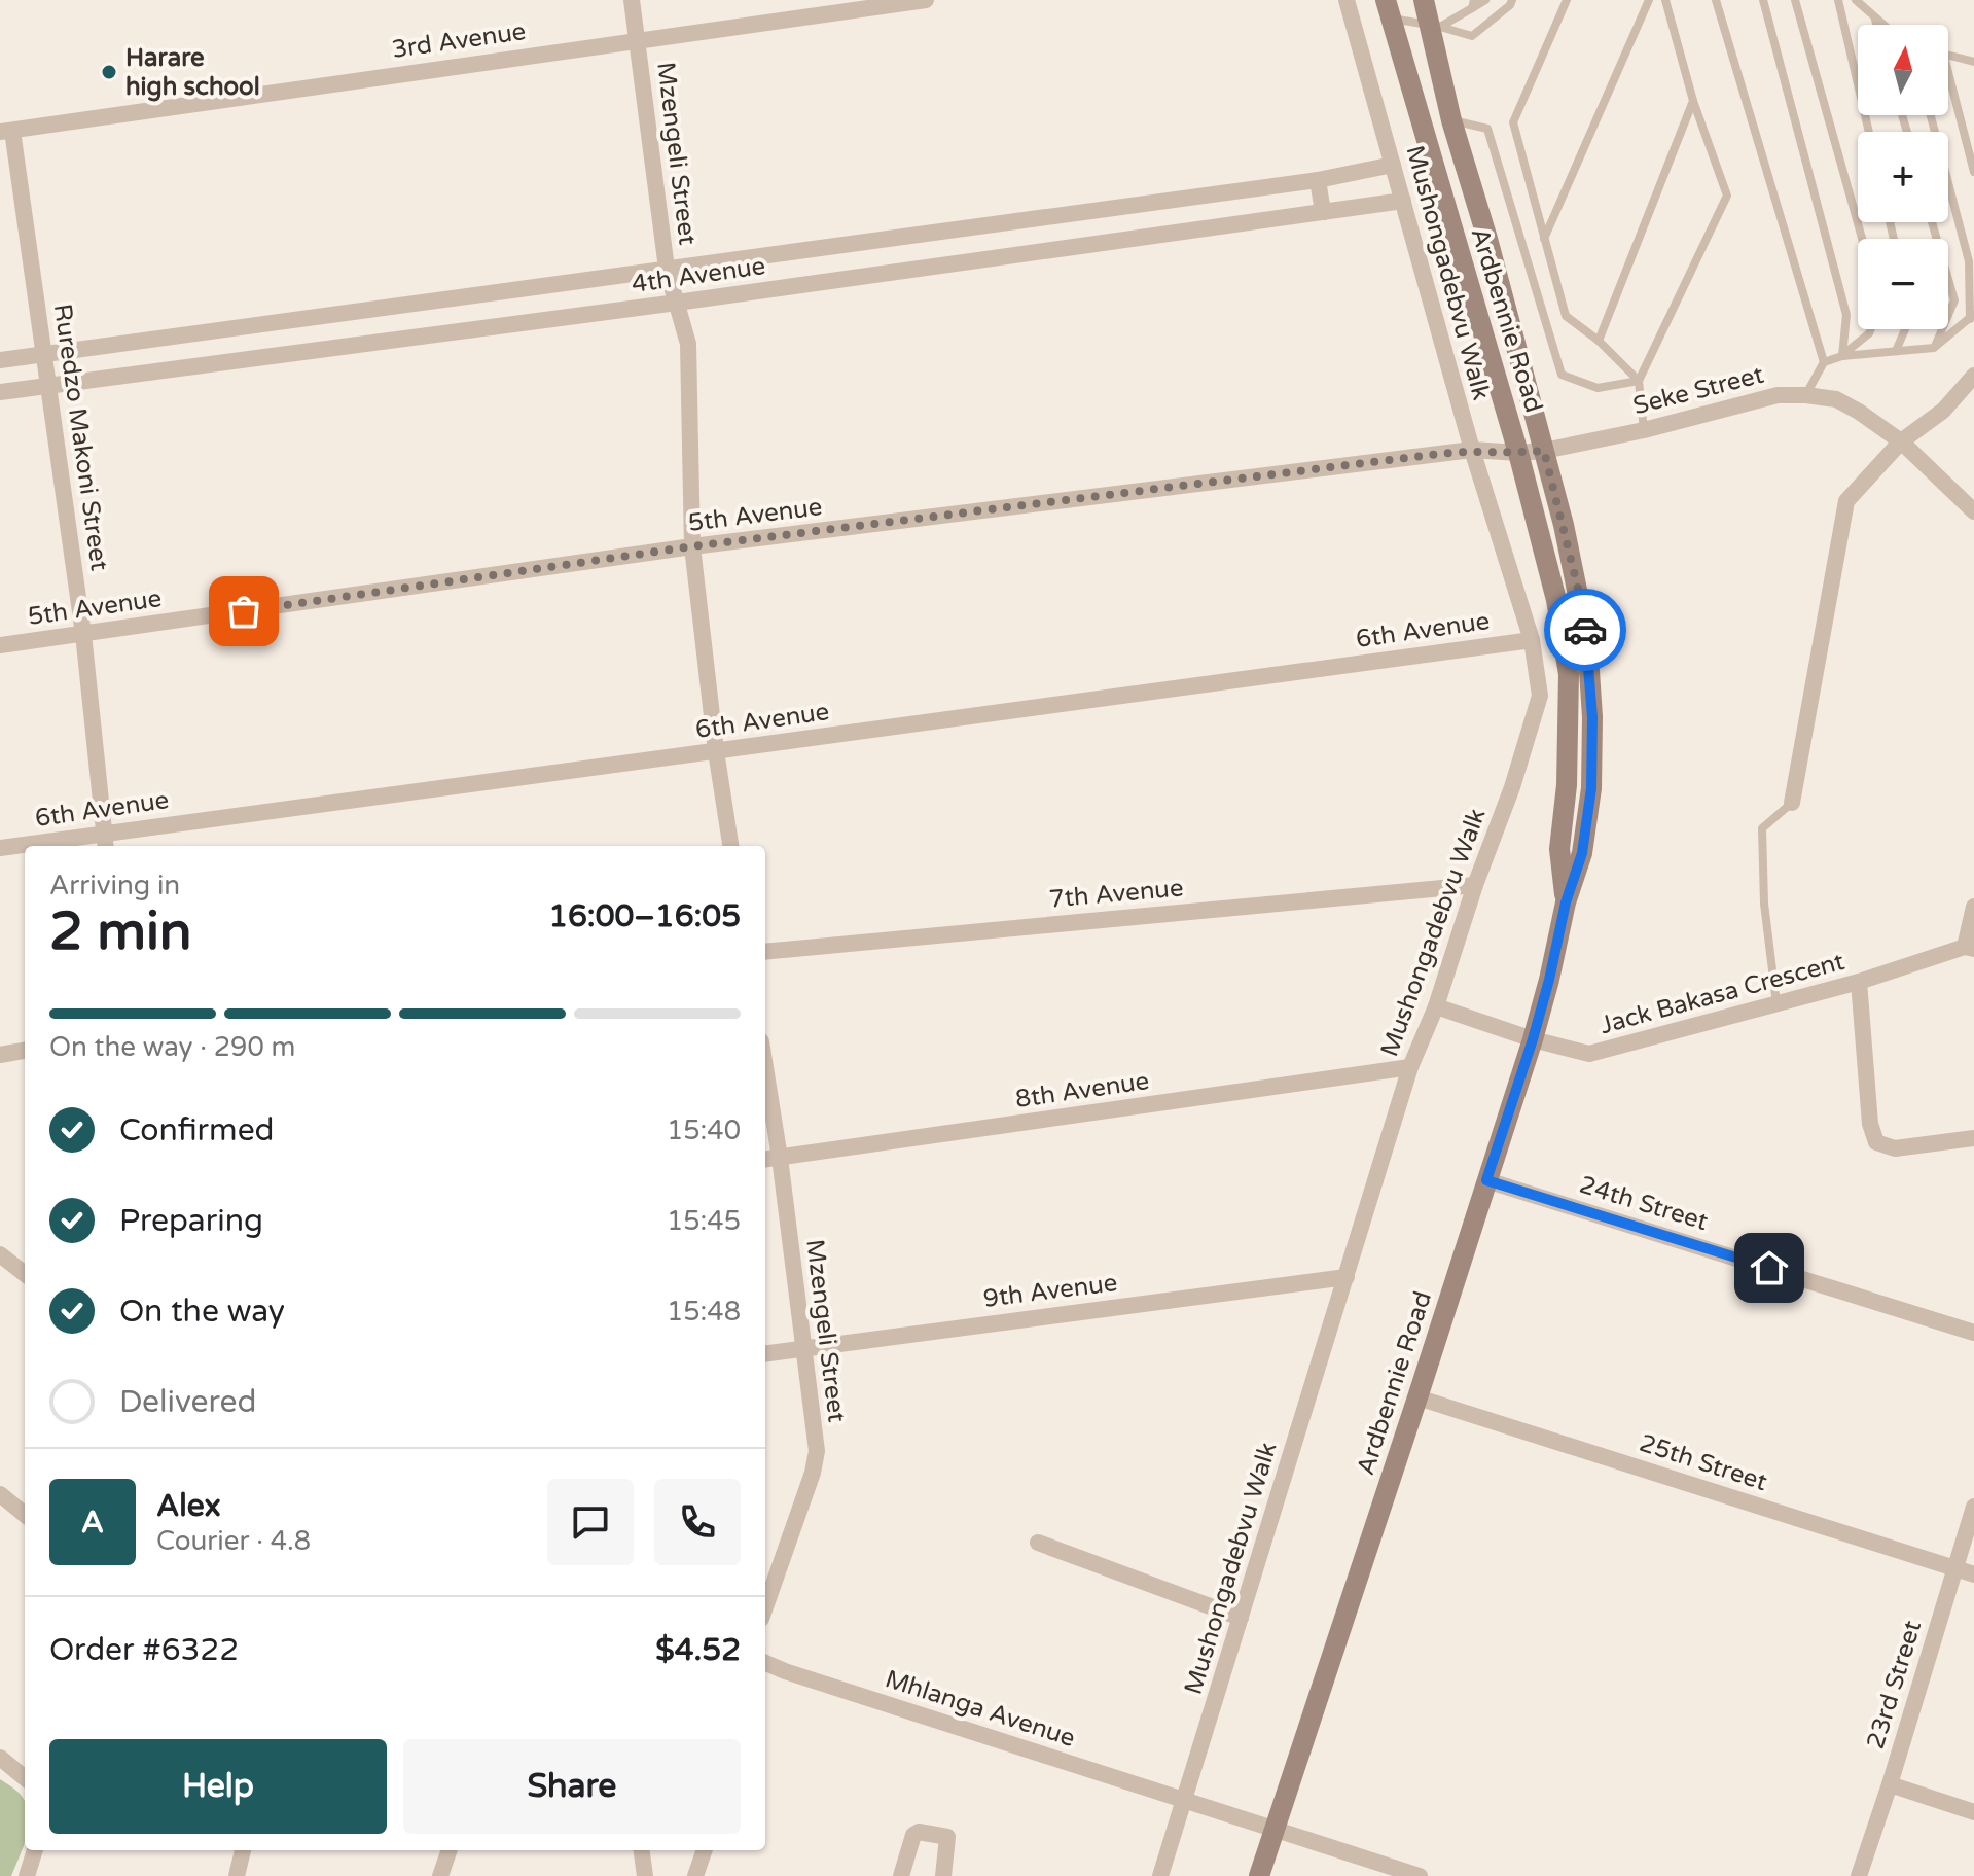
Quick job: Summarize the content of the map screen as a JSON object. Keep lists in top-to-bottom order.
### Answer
{
  "streets": {
    "main road": ["Ardbennie Road"],
    "street": [
      "3rd Avenue",
      "Mzengeli Street",
      "Mushongadebvu Walk",
      "4th Avenue",
      "Seke Street",
      "Ruredzo Makoni Street",
      "5th Avenue",
      "6th Avenue",
      "7th Avenue",
      "Jack Bakasa Crescent",
      "8th Avenue",
      "24th Street",
      "9th Avenue",
      "25th Street",
      "23rd Street",
      "Mhlanga Avenue"
    ]
  },
  "crossings": [
    ["3rd Avenue", "Mzengeli Street"],
    ["3rd Avenue", "Ruredzo Makoni Street"],
    ["Mzengeli Street", "4th Avenue"],
    ["Mzengeli Street", "5th Avenue"],
    ["Mzengeli Street", "6th Avenue"],
    ["Mzengeli Street", "8th Avenue"],
    ["Mzengeli Street", "9th Avenue"],
    ["Mushongadebvu Walk", "4th Avenue"],
    ["Mushongadebvu Walk", "5th Avenue"],
    ["Mushongadebvu Walk", "6th Avenue"],
    ["Mushongadebvu Walk", "7th Avenue"],
    ["Mushongadebvu Walk", "Jack Bakasa Crescent"],
    ["Mushongadebvu Walk", "8th Avenue"],
    ["Mushongadebvu Walk", "9th Avenue"],
    ["Mushongadebvu Walk", "Mhlanga Avenue"],
    ["4th Avenue", "Ruredzo Makoni Street"],
    ["Ardbennie Road", "Seke Street"],
    ["Ardbennie Road", "5th Avenue"],
    ["Ardbennie Road", "Jack Bakasa Crescent"],
    ["Ardbennie Road", "24th Street"],
    ["Ardbennie Road", "25th Street"],
    ["Ardbennie Road", "Mhlanga Avenue"],
    ["Seke Street", "5th Avenue"],
    ["Ruredzo Makoni Street", "5th Avenue"],
    ["Ruredzo Makoni Street", "6th Avenue"],
    ["25th Street", "23rd Street"]
  ],
  "places": ["Harare high school"],
  "north": "top",
  "page": {
    "map_buttons": ["+", "−"],
    "heading": ["2 min", "Arriving in", "16:00–16:05"],
    "panel": [
      "Alex",
      "Courier · 4.8",
      "Order #6322",
      "$4.52"
    ],
    "bar": "On the way · 290 m",
    "list": [
      ["Confirmed", "15:40"],
      ["Preparing", "15:45"],
      ["On the way", "15:48"],
      "Delivered"
    ],
    "round": "A",
    "buttons": ["Help", "Share"]
  }
}
